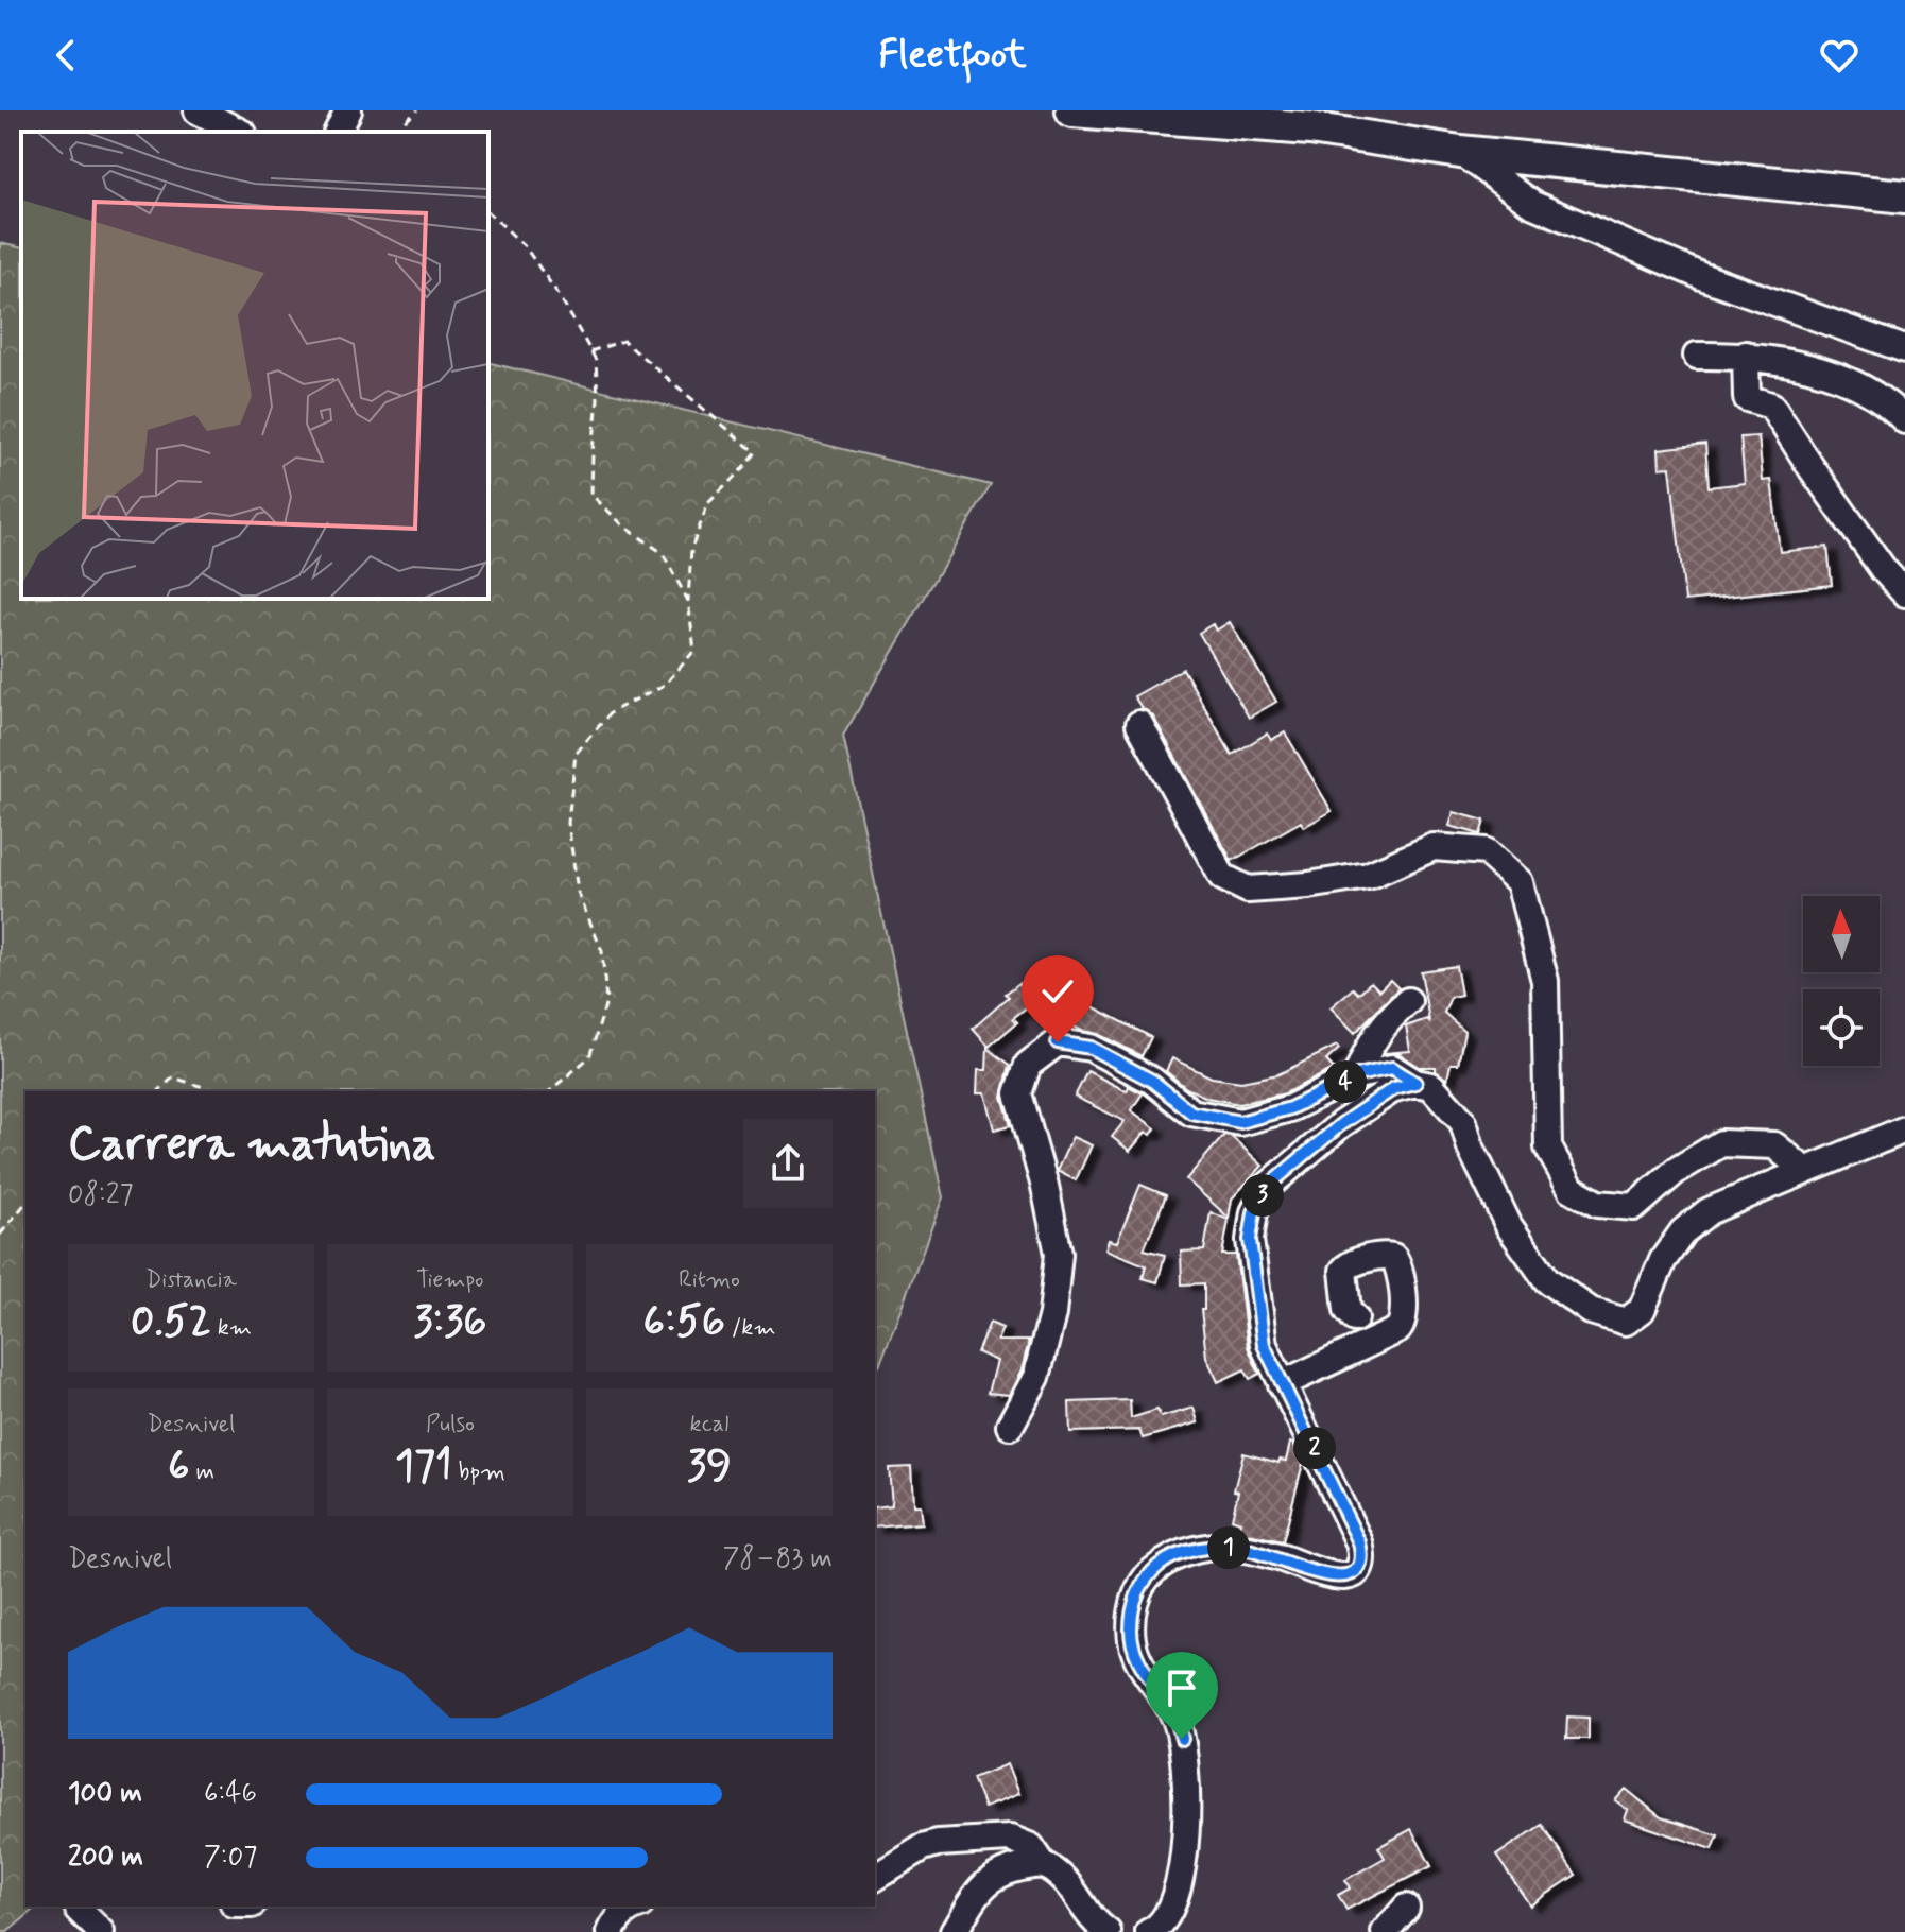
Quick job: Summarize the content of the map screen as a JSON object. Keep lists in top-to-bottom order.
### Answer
{
  "north": "top",
  "page": {
    "header": "Fleetfoot",
    "pins": [
      "4",
      "3",
      "2",
      "1"
    ],
    "heading": ["Carrera matutina", "08:27"],
    "stats": [
      ["Distancia", "0.52 km"],
      ["Tiempo", "3:36"],
      ["Ritmo", "6:56 /km"],
      ["Desnivel", "6 m"],
      ["Pulso", "171 bpm"],
      ["kcal", "39"]
    ],
    "chart": ["Desnivel", "78–83 m"],
    "list": [
      {
        "name": "100 m",
        "note": "6:46"
      },
      {
        "name": "200 m",
        "note": "7:07"
      }
    ]
  }
}
